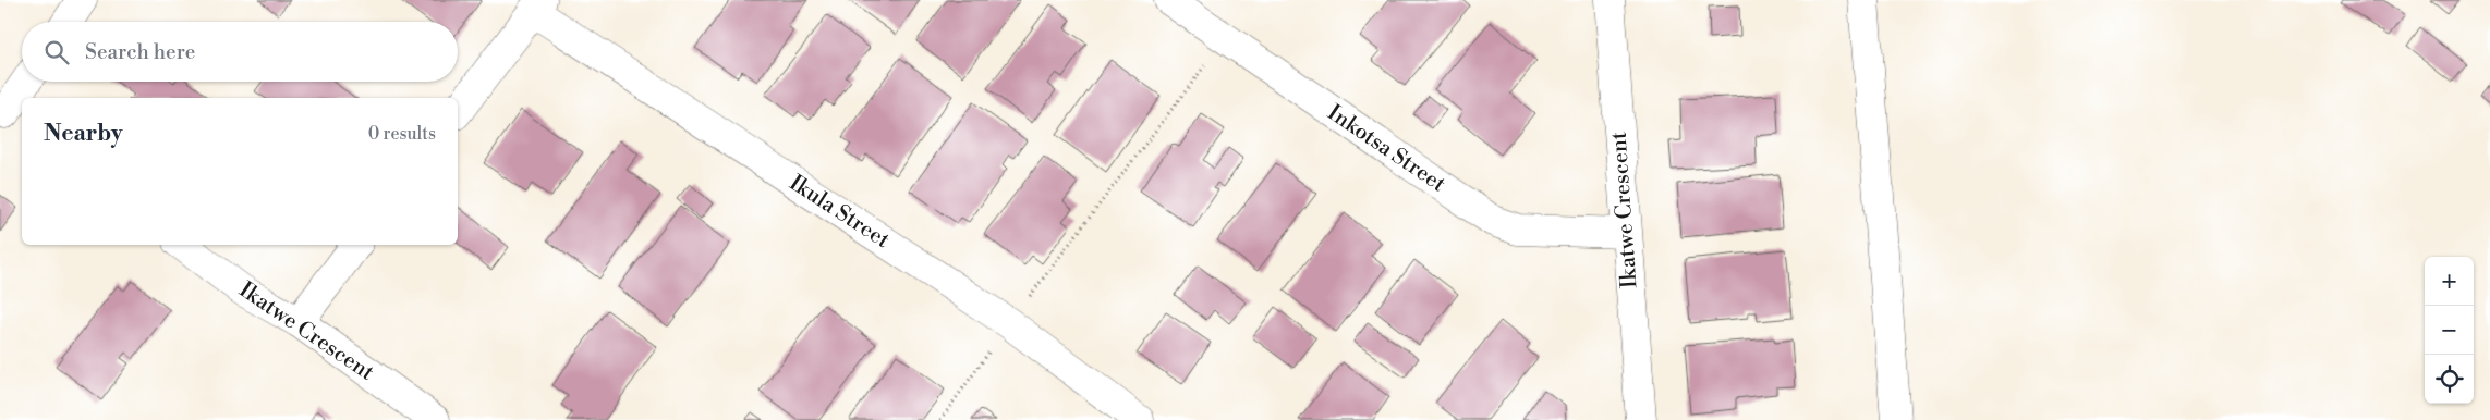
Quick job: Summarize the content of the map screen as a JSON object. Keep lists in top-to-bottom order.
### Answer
{
  "streets": {
    "street": ["Inkotsa Street", "Ikatwe Crescent", "Ikula Street"]
  },
  "crossings": [
    ["Inkotsa Street", "Ikatwe Crescent"]
  ],
  "page": {
    "search": "Search here",
    "heading": ["Nearby", "0 results"],
    "map_buttons": ["+", "−"]
  }
}
